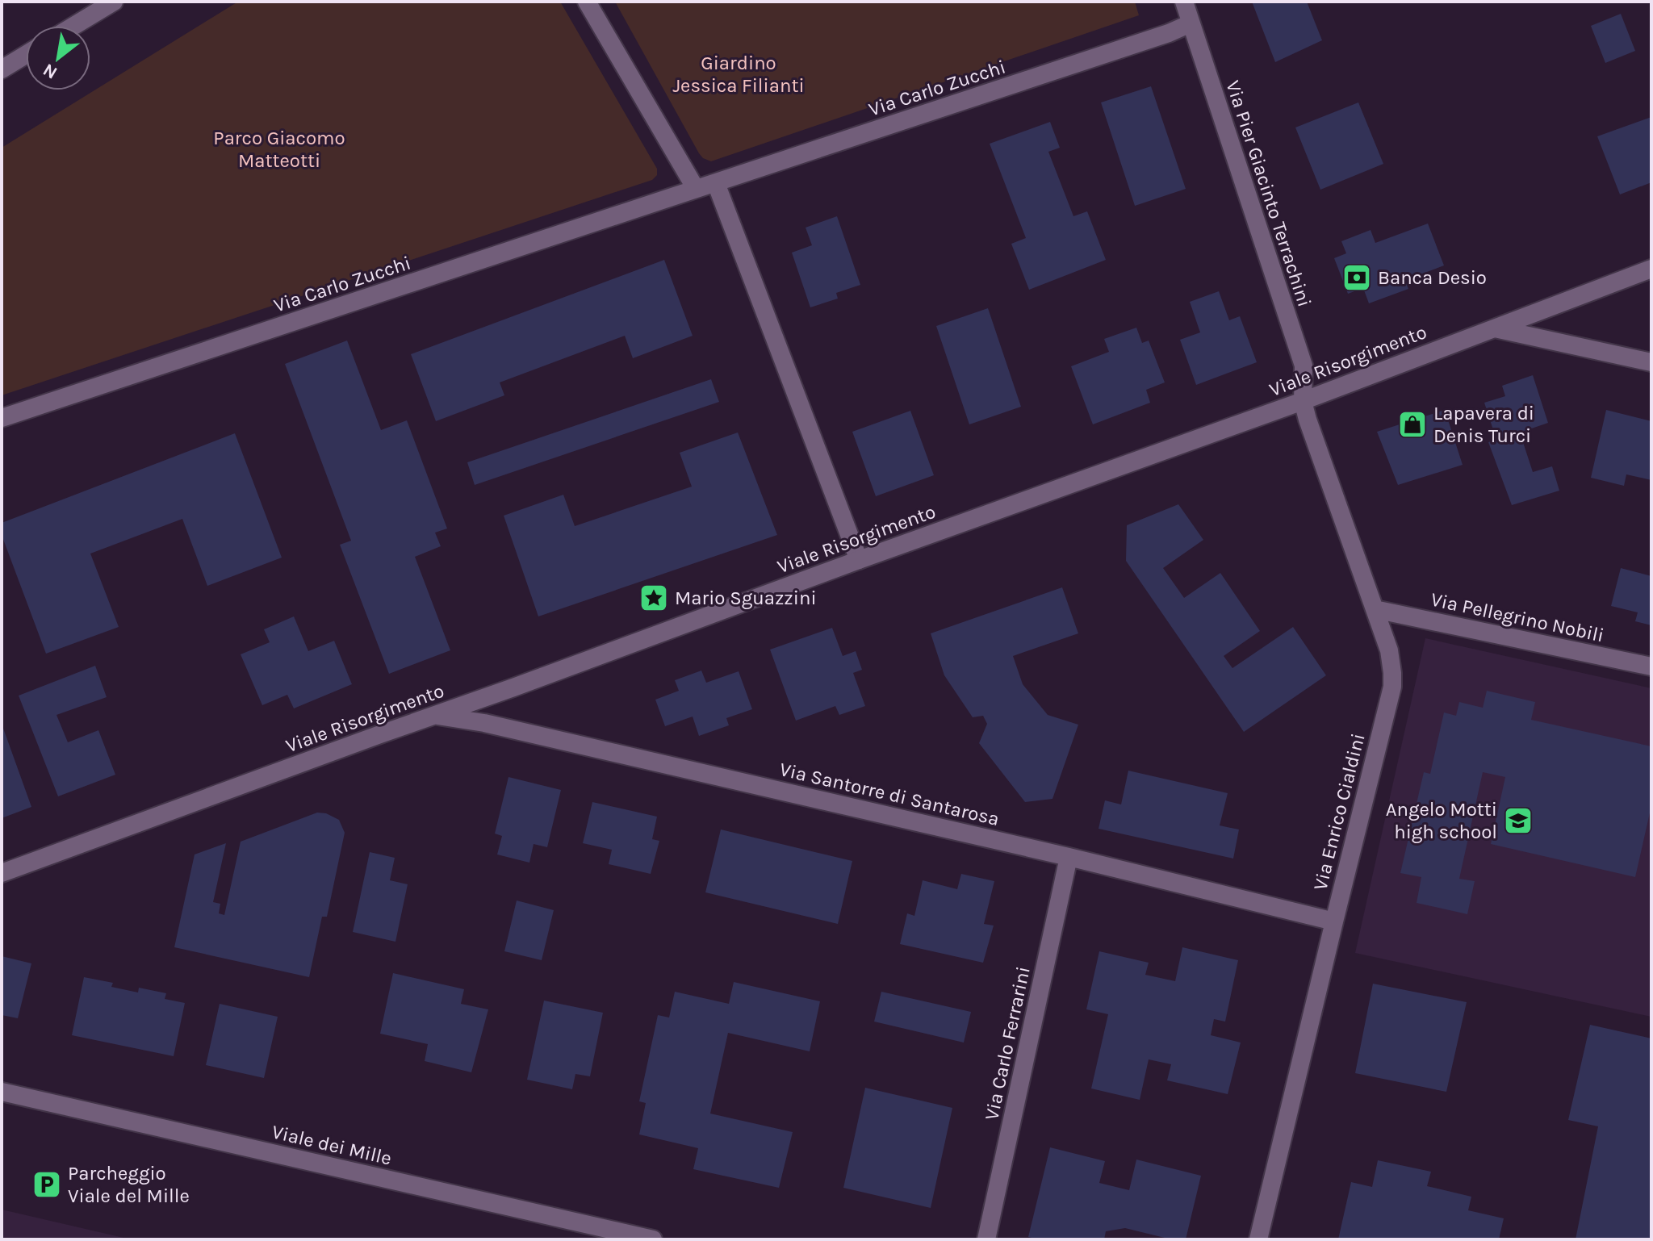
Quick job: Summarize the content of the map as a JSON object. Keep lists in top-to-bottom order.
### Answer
{
  "streets": {
    "street": [
      "Via Carlo Zucchi",
      "Via Pier Giacinto Terrachini",
      "Viale Risorgimento",
      "Via Pellegrino Nobili",
      "Via Santorre di Santarosa",
      "Via Enrico Cialdini",
      "Via Carlo Ferrarini",
      "Viale dei Mille"
    ]
  },
  "crossings": [
    ["Via Carlo Zucchi", "Via Pier Giacinto Terrachini"],
    ["Via Pier Giacinto Terrachini", "Viale Risorgimento"],
    ["Via Pier Giacinto Terrachini", "Via Enrico Cialdini"],
    ["Viale Risorgimento", "Via Santorre di Santarosa"],
    ["Viale Risorgimento", "Via Enrico Cialdini"],
    ["Via Pellegrino Nobili", "Via Enrico Cialdini"],
    ["Via Santorre di Santarosa", "Via Enrico Cialdini"],
    ["Via Santorre di Santarosa", "Via Carlo Ferrarini"]
  ],
  "parks": ["Giardino Jessica Filianti", "Parco Giacomo Matteotti"],
  "places": {
    "bank": ["Banca Desio"],
    "shop": ["Lapavera di Denis Turci"],
    "place": ["Mario Sguazzini"],
    "school or university": ["Angelo Motti high school"],
    "parking": ["Parcheggio Viale del Mille"]
  },
  "north": "bottom left"
}
